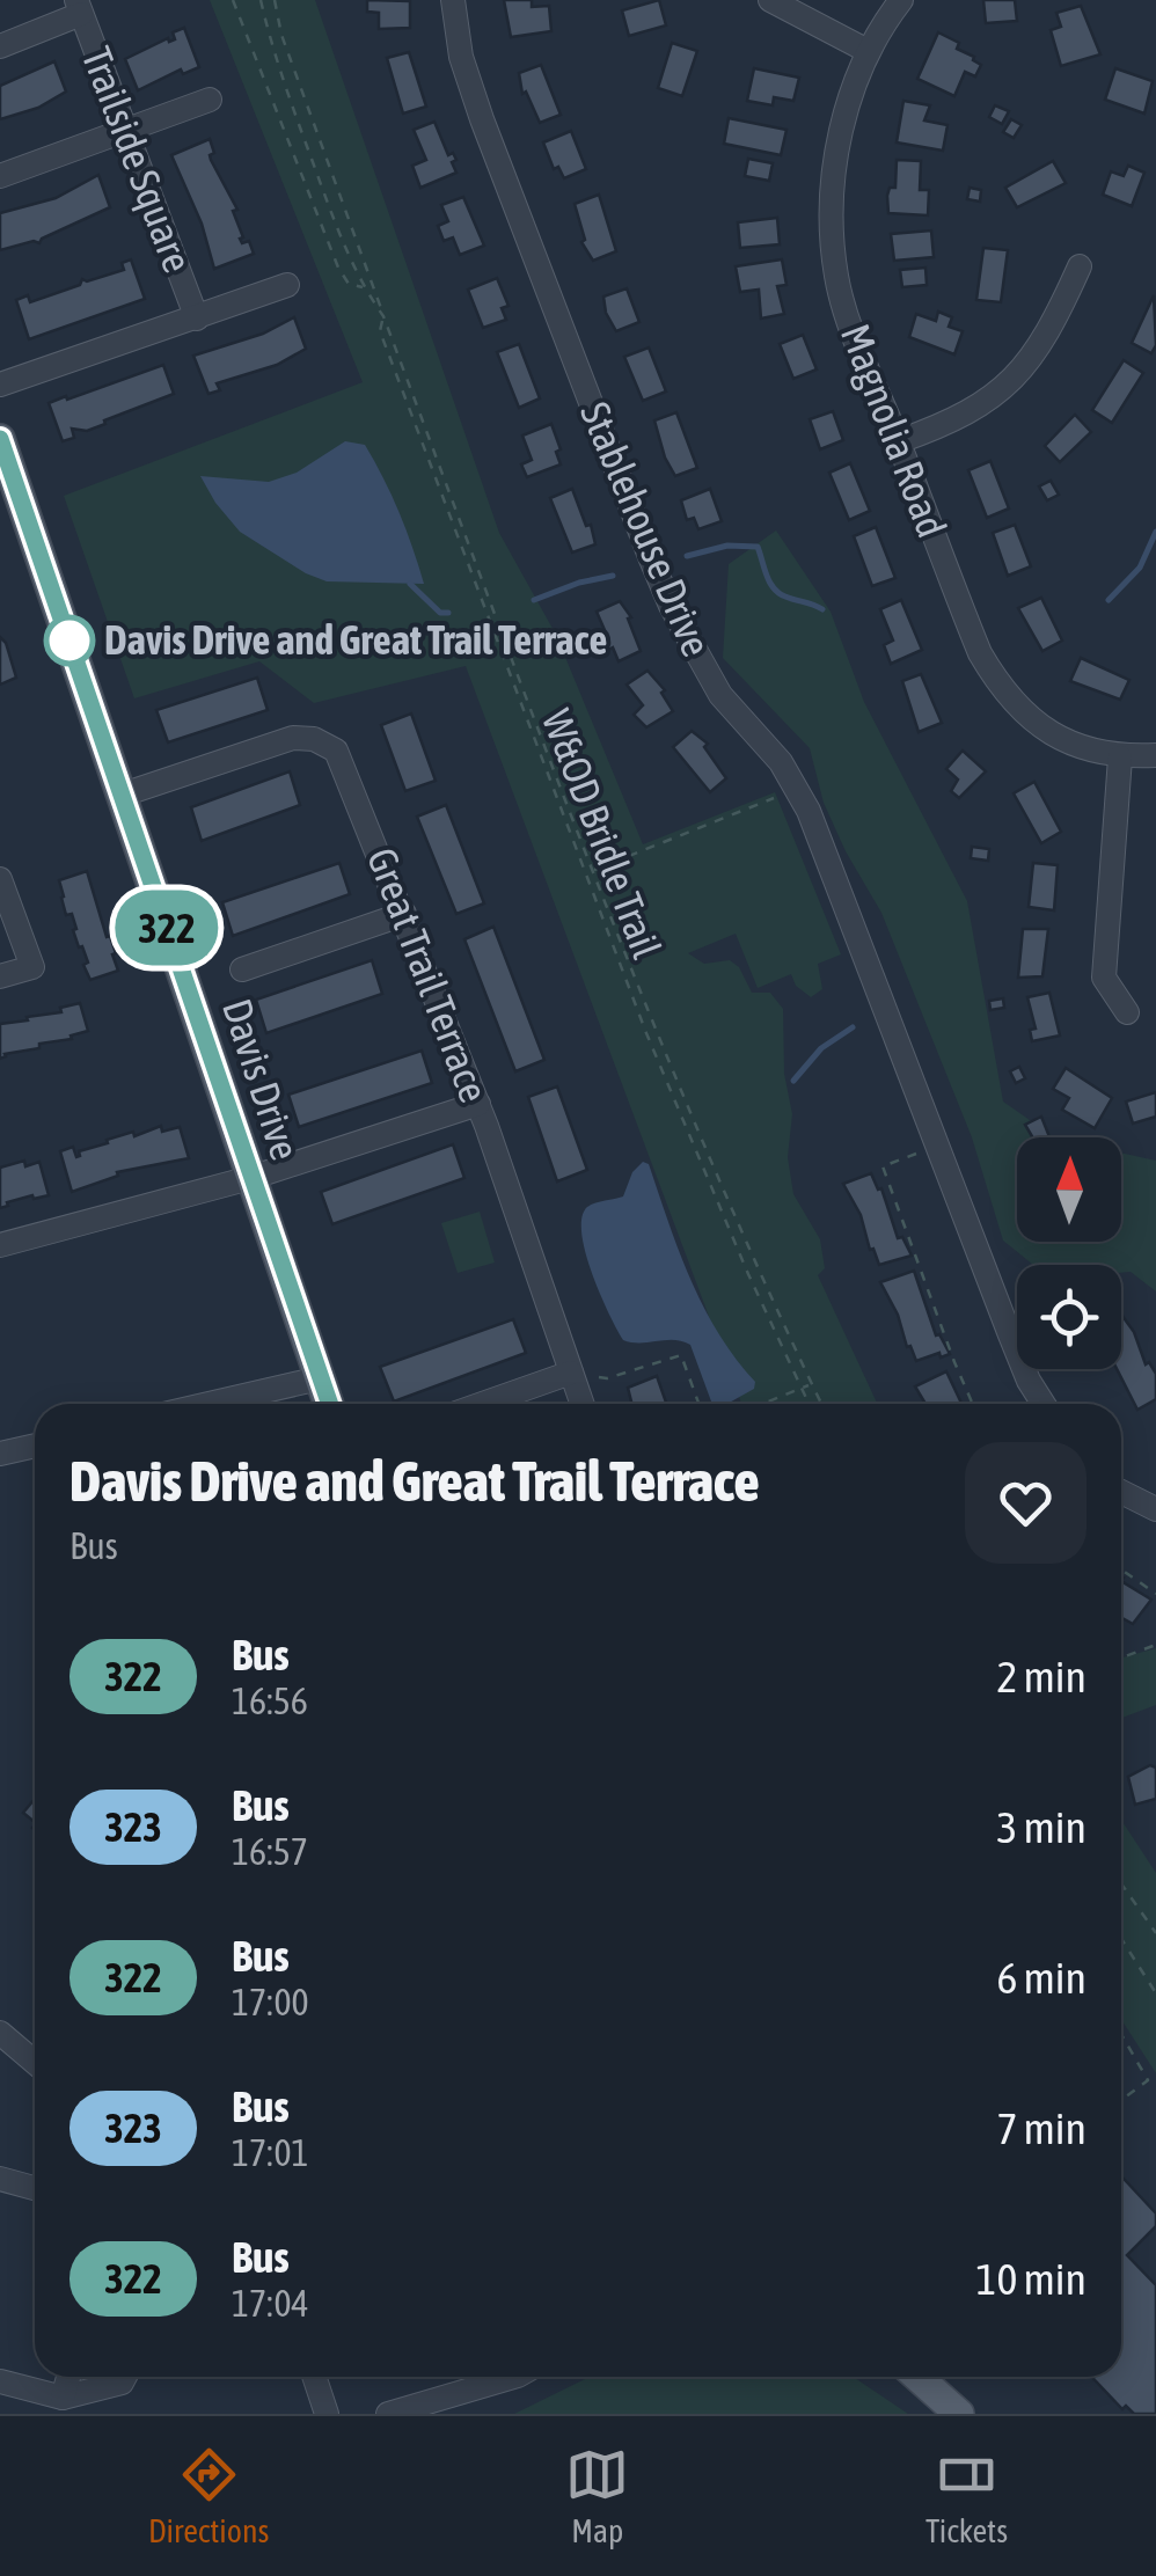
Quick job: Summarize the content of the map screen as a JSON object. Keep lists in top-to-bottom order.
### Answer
{
  "streets": {
    "main road": ["Davis Drive"],
    "street": [
      "Trailside Square",
      "Magnolia Road",
      "Stablehouse Drive",
      "Great Trail Terrace"
    ],
    "path": ["W&OD Bridle Trail"]
  },
  "crossings": [
    ["Great Trail Terrace", "Davis Drive"]
  ],
  "places": ["Davis Drive and Great Trail Terrace"],
  "lines": ["bus line 322"],
  "north": "top",
  "page": {
    "on_map": "322",
    "heading": ["Davis Drive and Great Trail Terrace", "Bus"],
    "list": [
      {
        "mark": "322",
        "name": "Bus",
        "note": "16:56",
        "value": "2 min"
      },
      {
        "mark": "323",
        "name": "Bus",
        "note": "16:57",
        "value": "3 min"
      },
      {
        "mark": "322",
        "name": "Bus",
        "note": "17:00",
        "value": "6 min"
      },
      {
        "mark": "323",
        "name": "Bus",
        "note": "17:01",
        "value": "7 min"
      },
      {
        "mark": "322",
        "name": "Bus",
        "note": "17:04",
        "value": "10 min"
      }
    ],
    "tabs": ["Directions", "Map", "Tickets"]
  }
}
